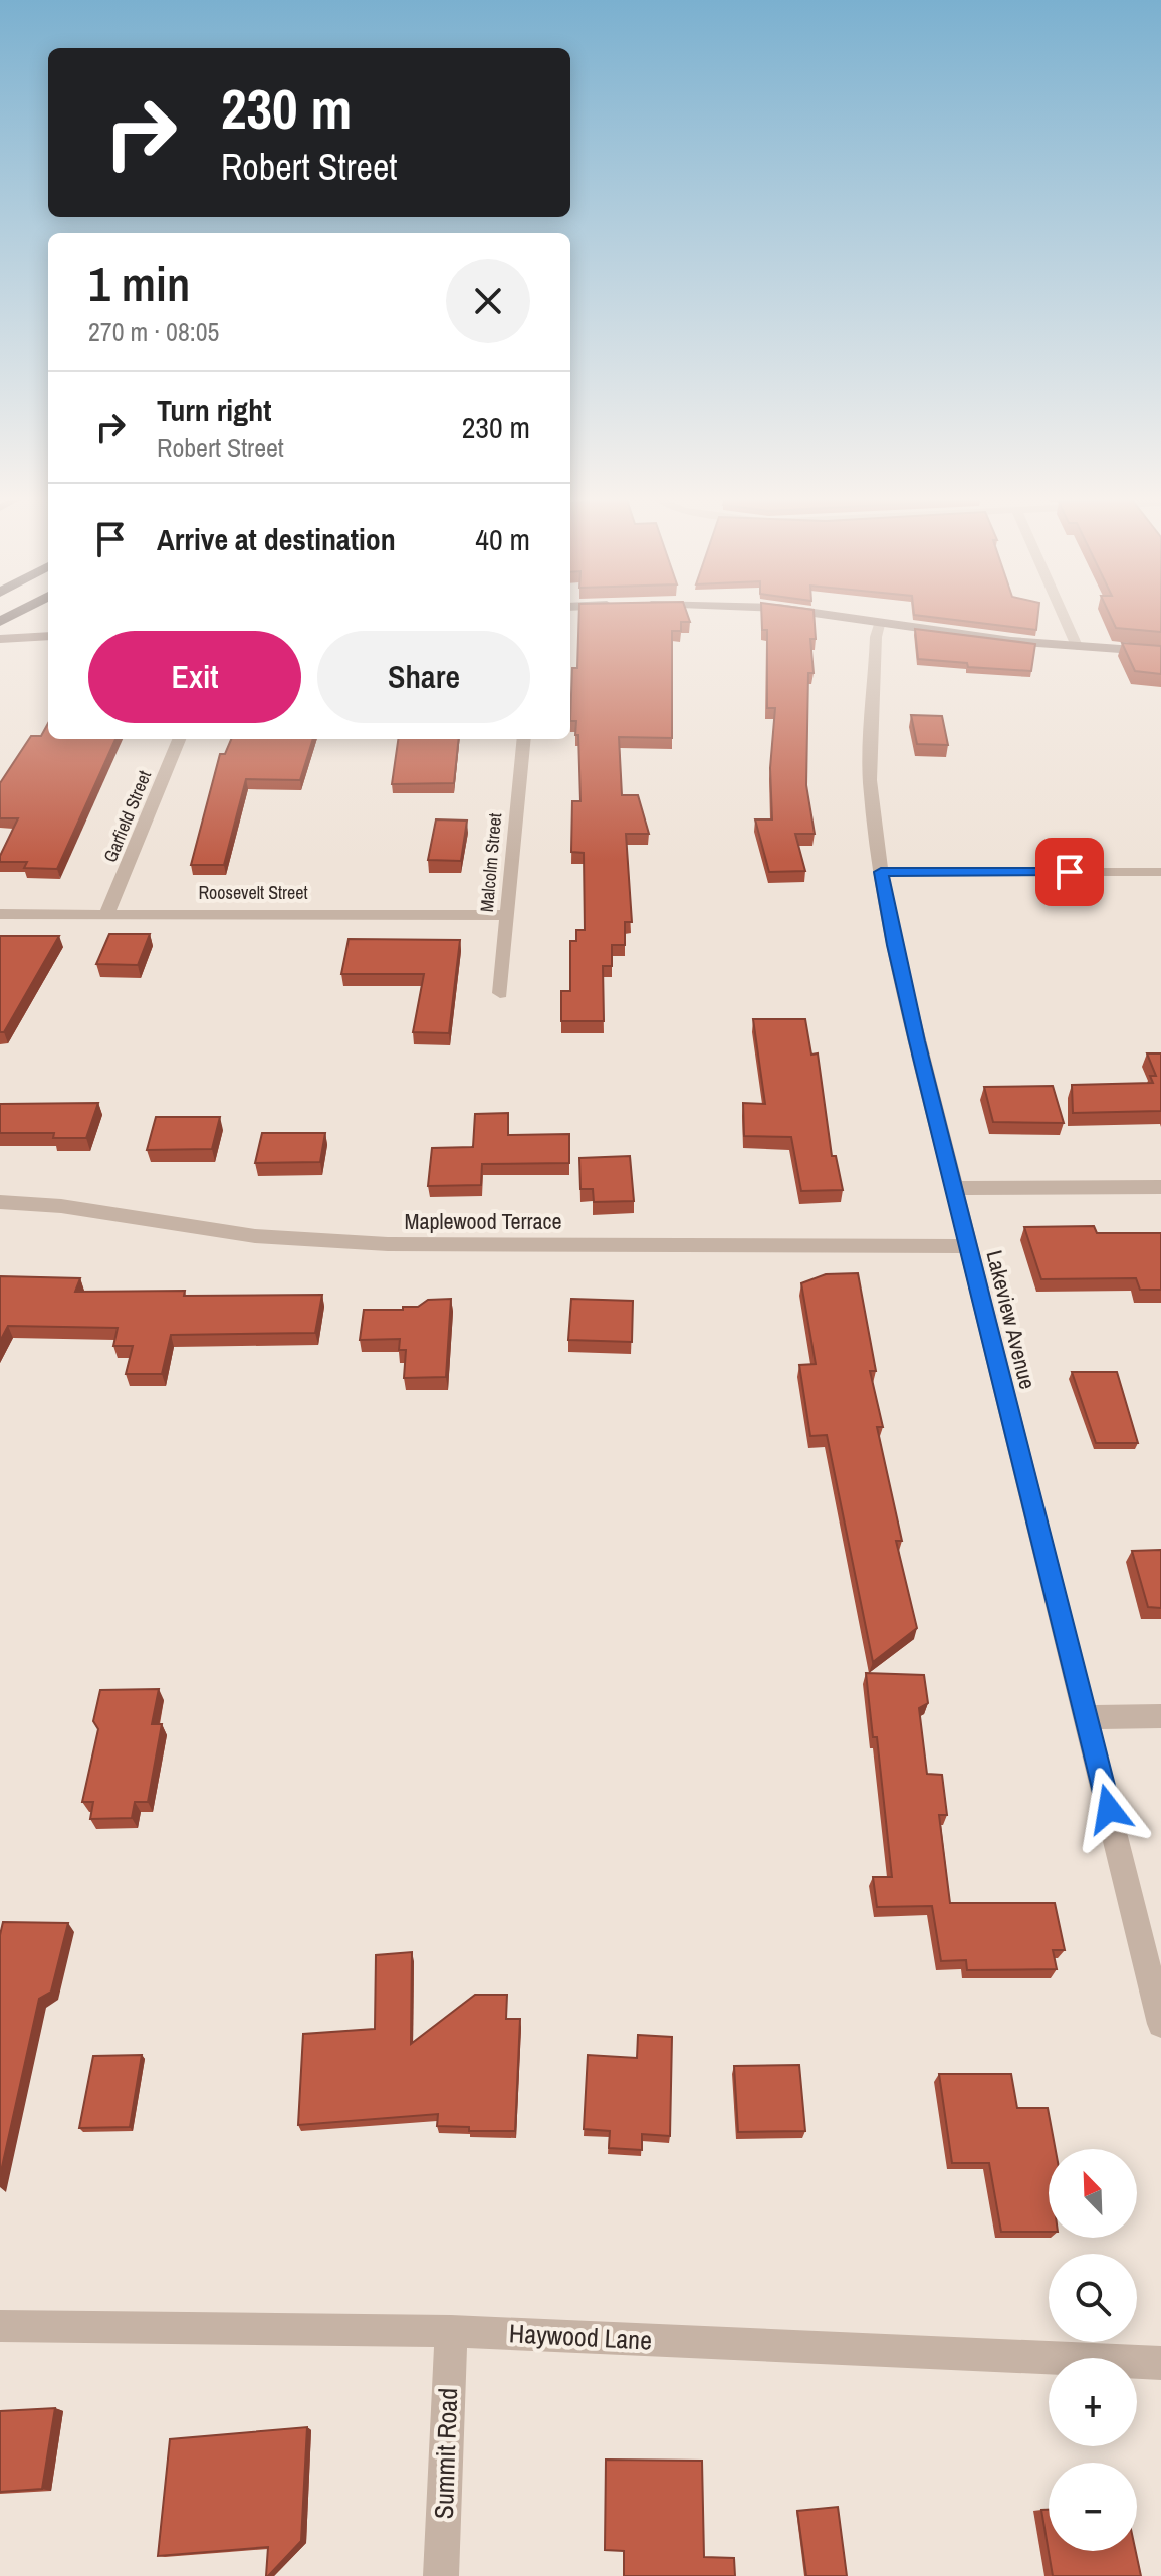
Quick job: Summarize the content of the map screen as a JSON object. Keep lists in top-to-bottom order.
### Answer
{
  "streets": {
    "street": [
      "Garfield Street",
      "Malcolm Street",
      "Roosevelt Street",
      "Maplewood Terrace",
      "Lakeview Avenue",
      "Haywood Lane",
      "Summit Road"
    ]
  },
  "crossings": [
    ["Garfield Street", "Roosevelt Street"],
    ["Malcolm Street", "Roosevelt Street"],
    ["Maplewood Terrace", "Lakeview Avenue"],
    ["Haywood Lane", "Summit Road"]
  ],
  "north": "top left",
  "page": {
    "turn": ["230 m", "Robert Street"],
    "heading": ["1 min", "270 m · 08:05"],
    "list": [
      {
        "name": "Turn right",
        "note": "Robert Street",
        "value": "230 m"
      },
      {
        "name": "Arrive at destination",
        "value": "40 m"
      }
    ],
    "buttons": ["Exit", "Share"],
    "map_buttons": ["+", "−"]
  }
}
